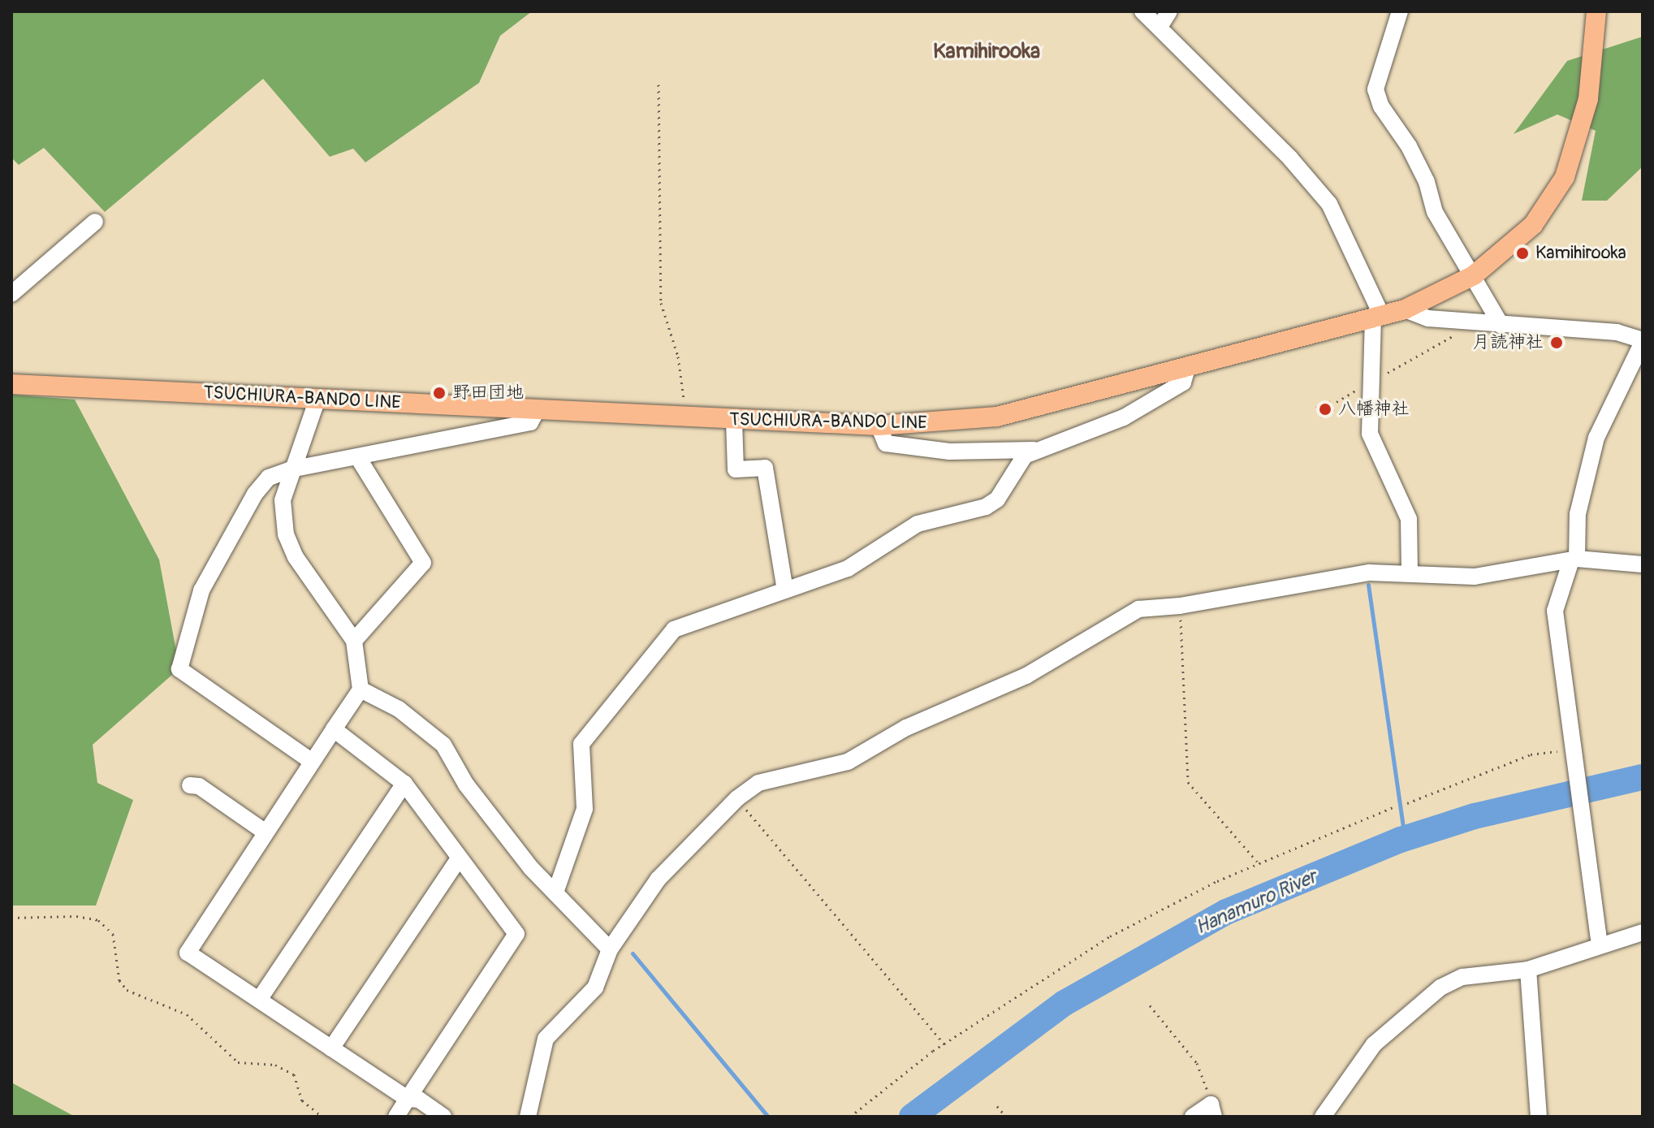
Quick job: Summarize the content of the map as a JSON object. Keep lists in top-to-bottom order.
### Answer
{
  "streets": {
    "main road": ["TSUCHIURA-BANDO LINE"]
  },
  "districts": ["Kamihirooka"],
  "water": ["Hanamuro River"],
  "places": [
    "Kamihirooka",
    "月読神社",
    "野田団地",
    "八幡神社"
  ]
}
